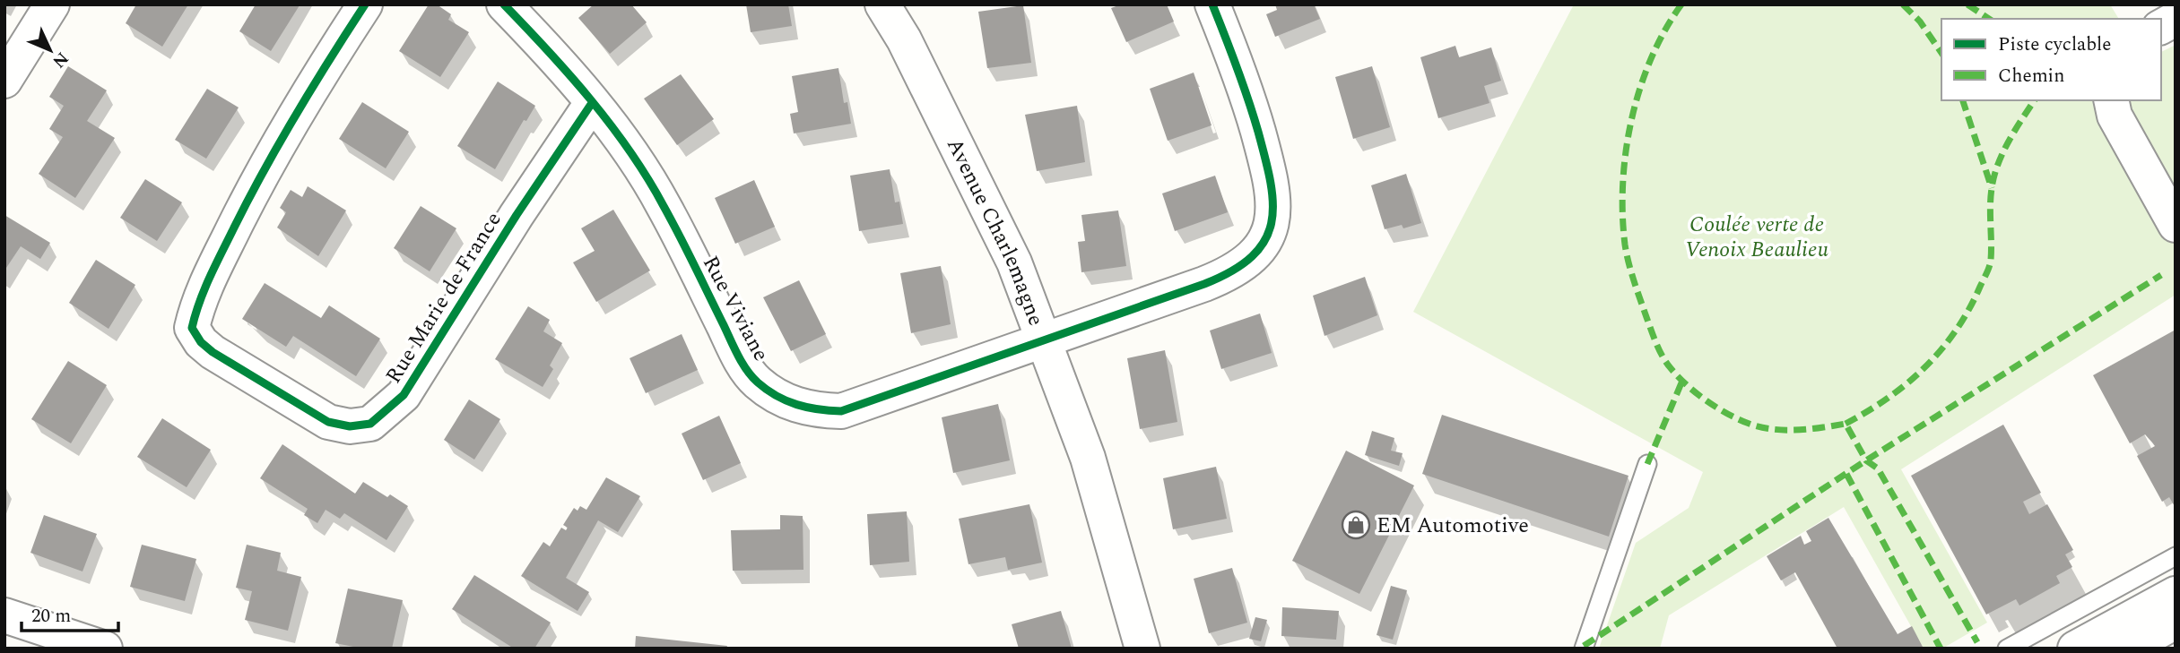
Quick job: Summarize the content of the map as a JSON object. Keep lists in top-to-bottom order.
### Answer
{
  "streets": {
    "street": ["Avenue Charlemagne", "Rue Marie de France", "Rue Viviane"]
  },
  "crossings": [
    ["Avenue Charlemagne", "Rue Viviane"],
    ["Rue Marie de France", "Rue Viviane"]
  ],
  "parks": ["Coulée verte de Venoix Beaulieu"],
  "places": {
    "shop": ["EM Automotive"]
  },
  "legend": ["Piste cyclable", "Chemin"],
  "scale_bar": "20 m",
  "north": "bottom right"
}
